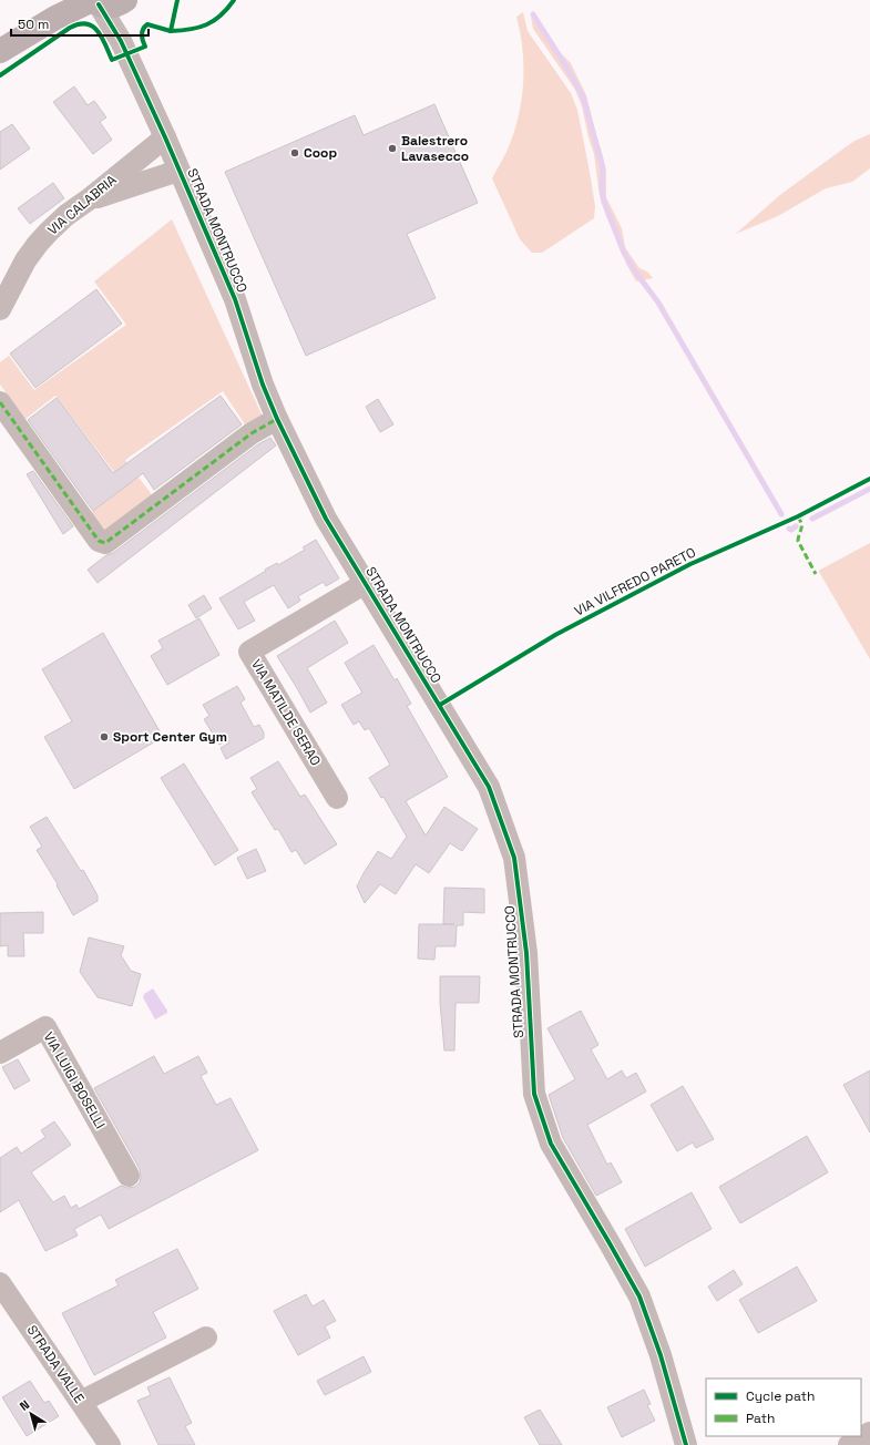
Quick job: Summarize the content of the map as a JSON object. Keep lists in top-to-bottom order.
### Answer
{
  "streets": {
    "street": [
      "VIA CALABRIA",
      "STRADA MONTRUCCO",
      "VIA MATILDE SERAO",
      "VIA LUIGI BOSELLI",
      "STRADA VALLE"
    ],
    "cycle path": ["VIA VILFREDO PARETO"]
  },
  "crossings": [
    ["VIA CALABRIA", "STRADA MONTRUCCO"],
    ["STRADA MONTRUCCO", "VIA MATILDE SERAO"]
  ],
  "places": ["Balestrero Lavasecco", "Coop", "Sport Center Gym"],
  "legend": ["Cycle path", "Path"],
  "scale_bar": "50 m",
  "north": "top left"
}
